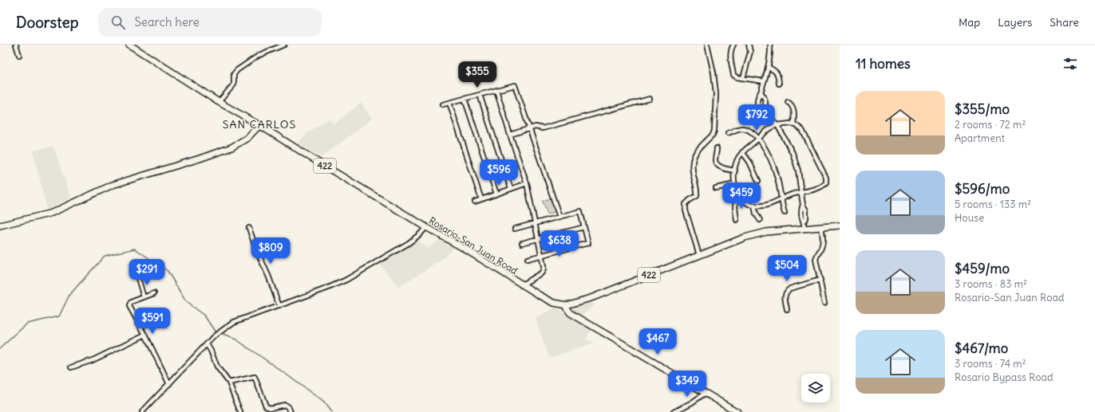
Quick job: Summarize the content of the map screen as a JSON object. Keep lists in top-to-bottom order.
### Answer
{
  "streets": {
    "main road": ["422", "Rosario-San Juan Road"]
  },
  "crossings": [
    ["422", "Rosario-San Juan Road"]
  ],
  "districts": ["SAN CARLOS"],
  "page": {
    "header": "Doorstep",
    "search": "Search here",
    "nav": ["Map", "Layers", "Share"],
    "heading": "11 homes",
    "price": [
      "$355",
      "$792",
      "$596",
      "$459",
      "$638",
      "$809",
      "$504",
      "$291",
      "$591",
      "$467",
      "$349"
    ],
    "list": [
      {
        "name": "$355/mo",
        "note": "2 rooms · 72 m² · Apartment"
      },
      {
        "name": "$596/mo",
        "note": "5 rooms · 133 m² · House"
      },
      {
        "name": "$459/mo",
        "note": "3 rooms · 83 m² · Rosario-San Juan Road"
      },
      {
        "name": "$467/mo",
        "note": "3 rooms · 74 m² · Rosario Bypass Road"
      }
    ]
  }
}
